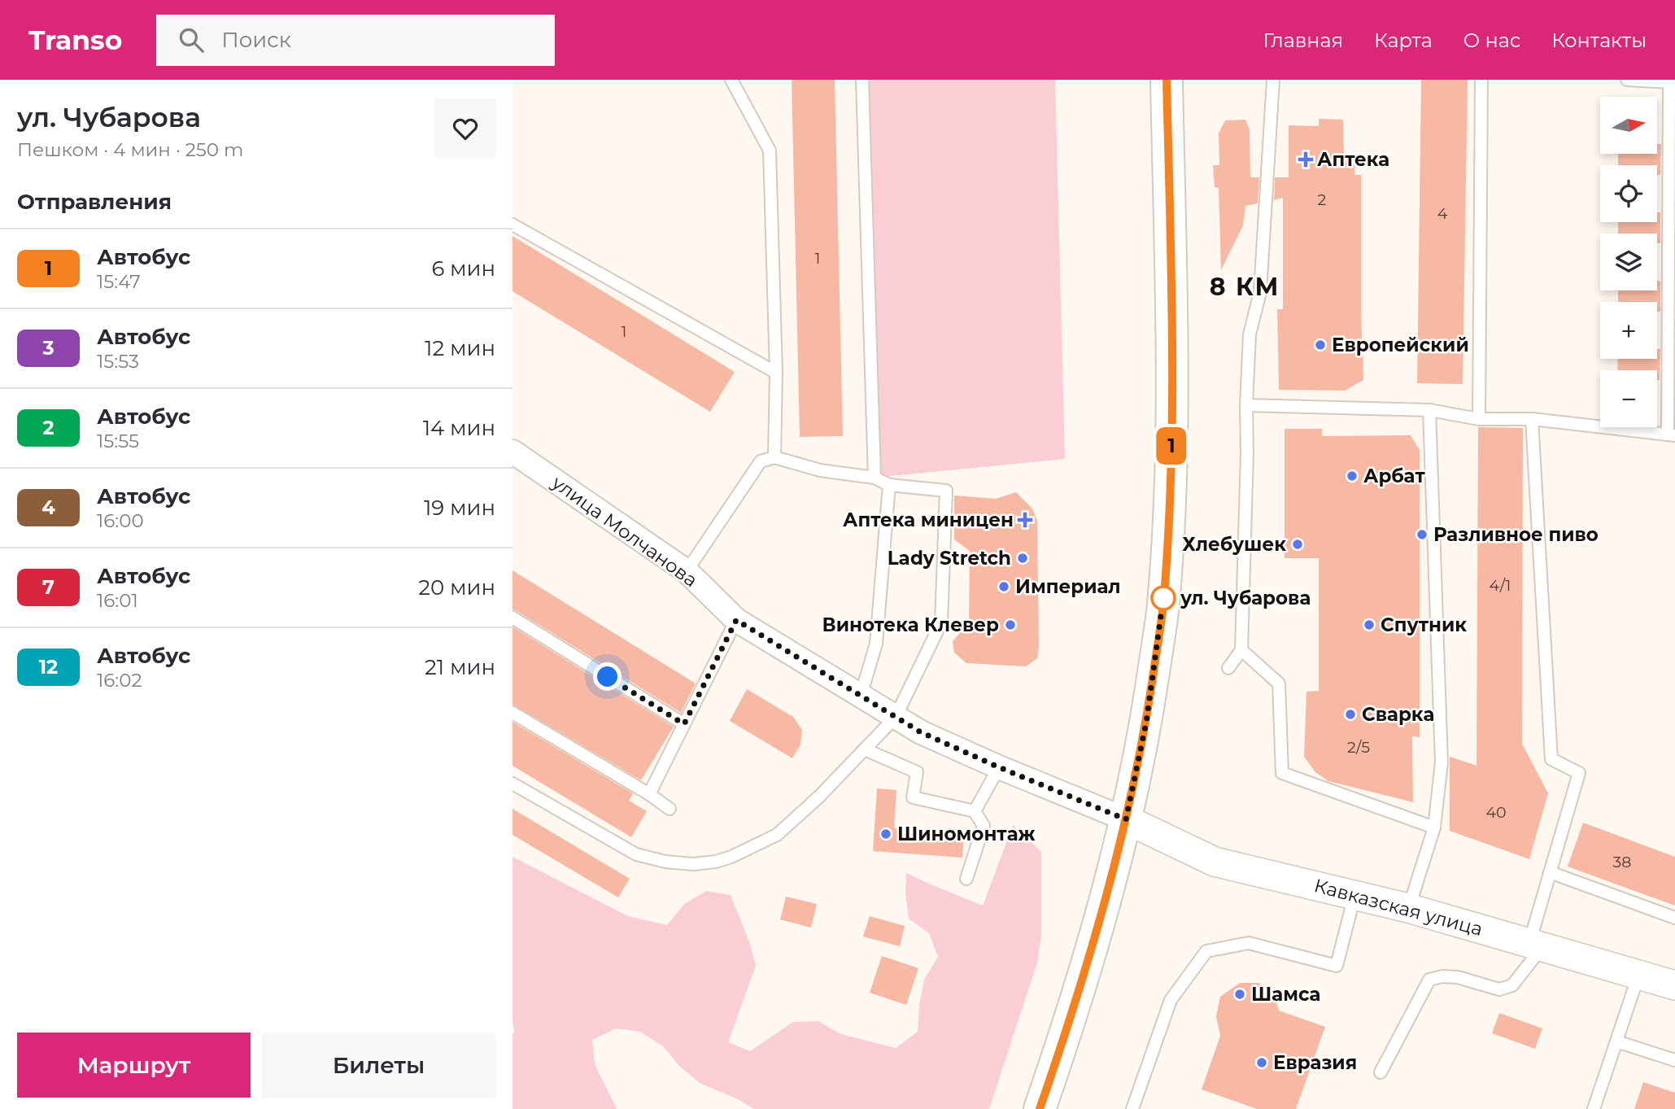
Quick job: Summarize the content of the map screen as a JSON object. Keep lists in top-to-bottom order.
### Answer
{
  "streets": {
    "street": ["улица Молчанова", "Кавказская улица"]
  },
  "crossings": [
    ["улица Молчанова", "Кавказская улица"]
  ],
  "districts": ["8 КМ"],
  "places": {
    "health": ["Аптека", "Аптека миницен"],
    "other": [
      "Европейский",
      "Арбат",
      "Разливное пиво",
      "Хлебушек",
      "Lady Stretch",
      "Империал",
      "ул. Чубарова",
      "Винотека Клевер",
      "Спутник",
      "Сварка",
      "Шиномонтаж",
      "Шамса",
      "Евразия"
    ]
  },
  "lines": ["bus line 1"],
  "house_numbers": [
    "2",
    "4",
    "1",
    "1",
    "4/1",
    "2/5",
    "40",
    "38"
  ],
  "north": "right",
  "page": {
    "header": "Transo",
    "search": "Поиск",
    "nav": [
      "Главная",
      "Карта",
      "О нас",
      "Контакты"
    ],
    "heading": [
      ["ул. Чубарова", "Пешком · 4 мин · 250 m"],
      "Отправления"
    ],
    "on_map": "1",
    "map_buttons": ["+", "−"],
    "list": [
      {
        "mark": "1",
        "name": "Автобус",
        "note": "15:47",
        "value": "6 мин"
      },
      {
        "mark": "3",
        "name": "Автобус",
        "note": "15:53",
        "value": "12 мин"
      },
      {
        "mark": "2",
        "name": "Автобус",
        "note": "15:55",
        "value": "14 мин"
      },
      {
        "mark": "4",
        "name": "Автобус",
        "note": "16:00",
        "value": "19 мин"
      },
      {
        "mark": "7",
        "name": "Автобус",
        "note": "16:01",
        "value": "20 мин"
      },
      {
        "mark": "12",
        "name": "Автобус",
        "note": "16:02",
        "value": "21 мин"
      }
    ],
    "buttons": ["Маршрут", "Билеты"]
  }
}
